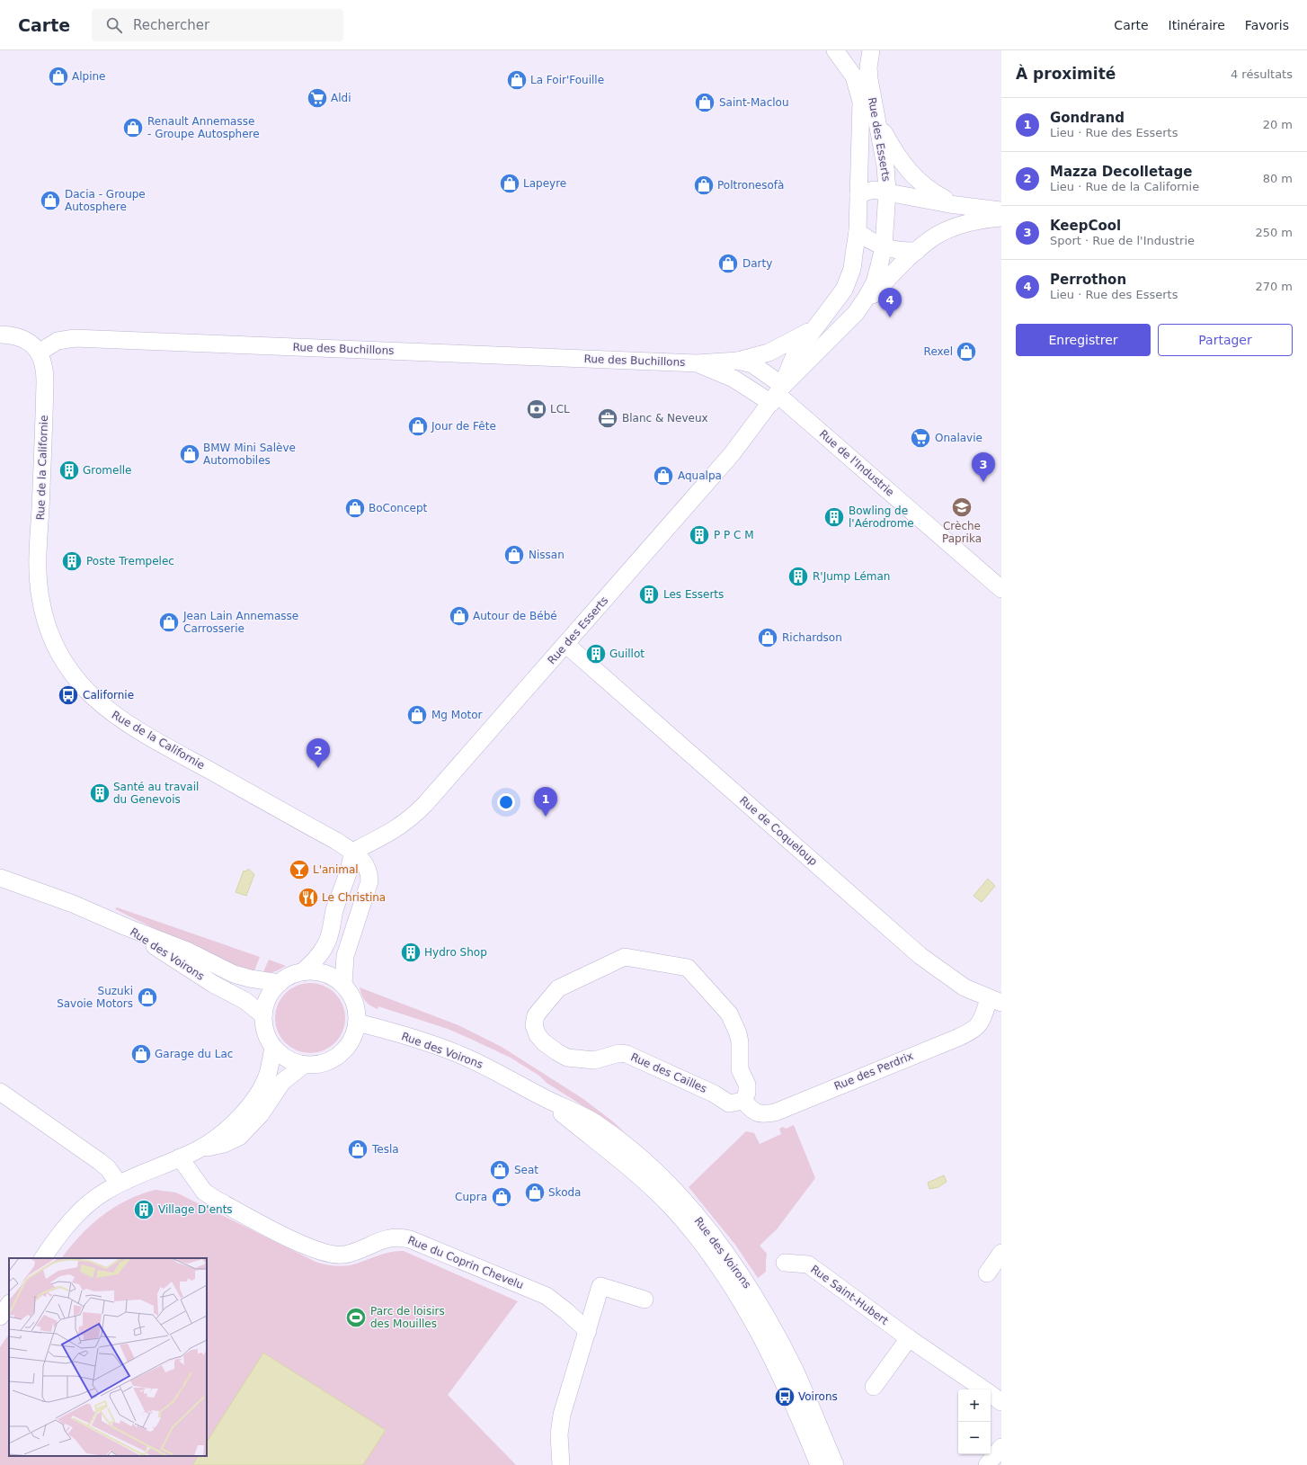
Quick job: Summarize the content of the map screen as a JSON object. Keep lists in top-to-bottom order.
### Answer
{
  "streets": {
    "street": [
      "Rue des Esserts",
      "Rue des Buchillons",
      "Rue de l'Industrie",
      "Rue de la Californie",
      "Rue de Coqueloup",
      "Rue des Voirons",
      "Rue des Perdrix",
      "Rue des Cailles",
      "Rue du Coprin Chevelu",
      "Rue Saint-Hubert"
    ]
  },
  "crossings": [
    ["Rue des Esserts", "Rue des Buchillons"],
    ["Rue des Esserts", "Rue de l'Industrie"],
    ["Rue des Esserts", "Rue de la Californie"],
    ["Rue des Esserts", "Rue de Coqueloup"],
    ["Rue des Buchillons", "Rue de l'Industrie"],
    ["Rue des Buchillons", "Rue de la Californie"],
    ["Rue de Coqueloup", "Rue des Perdrix"],
    ["Rue des Perdrix", "Rue des Cailles"]
  ],
  "places": {
    "shop": [
      "Alpine",
      "La Foir'Fouille",
      "Saint-Maclou",
      "Renault Annemasse - Groupe Autosphere",
      "Lapeyre",
      "Poltronesofà",
      "Dacia - Groupe Autosphere",
      "Darty",
      "Rexel",
      "Jour de Fête",
      "BMW Mini Salève Automobiles",
      "Aqualpa",
      "BoConcept",
      "Nissan",
      "Autour de Bébé",
      "Jean Lain Annemasse Carrosserie",
      "Richardson",
      "Mg Motor",
      "Suzuki Savoie Motors",
      "Garage du Lac",
      "Tesla",
      "Seat",
      "Skoda",
      "Cupra"
    ],
    "supermarket": ["Aldi", "Onalavie"],
    "bank": ["LCL"],
    "office": ["Blanc & Neveux"],
    "building": [
      "Gromelle",
      "Bowling de l'Aérodrome",
      "P P C M",
      "Poste Trempelec",
      "R'Jump Léman",
      "Les Esserts",
      "Guillot",
      "Santé au travail du Genevois",
      "Hydro Shop",
      "Village D'ents"
    ],
    "school or university": ["Crèche Paprika"],
    "bus stop": ["Californie", "Voirons"],
    "bar": ["L'animal"],
    "restaurant": ["Le Christina"],
    "sports": ["Parc de loisirs des Mouilles"]
  },
  "page": {
    "header": "Carte",
    "search": "Rechercher",
    "nav": ["Carte", "Itinéraire", "Favoris"],
    "heading": ["À proximité", "4 résultats"],
    "list": [
      {
        "mark": "1",
        "name": "Gondrand",
        "note": "Lieu · Rue des Esserts",
        "value": "20 m"
      },
      {
        "mark": "2",
        "name": "Mazza Decolletage",
        "note": "Lieu · Rue de la Californie",
        "value": "80 m"
      },
      {
        "mark": "3",
        "name": "KeepCool",
        "note": "Sport · Rue de l'Industrie",
        "value": "250 m"
      },
      {
        "mark": "4",
        "name": "Perrothon",
        "note": "Lieu · Rue des Esserts",
        "value": "270 m"
      }
    ],
    "pins": [
      "4",
      "3",
      "2",
      "1"
    ],
    "buttons": ["Enregistrer", "Partager"],
    "map_buttons": ["+", "−"]
  }
}
